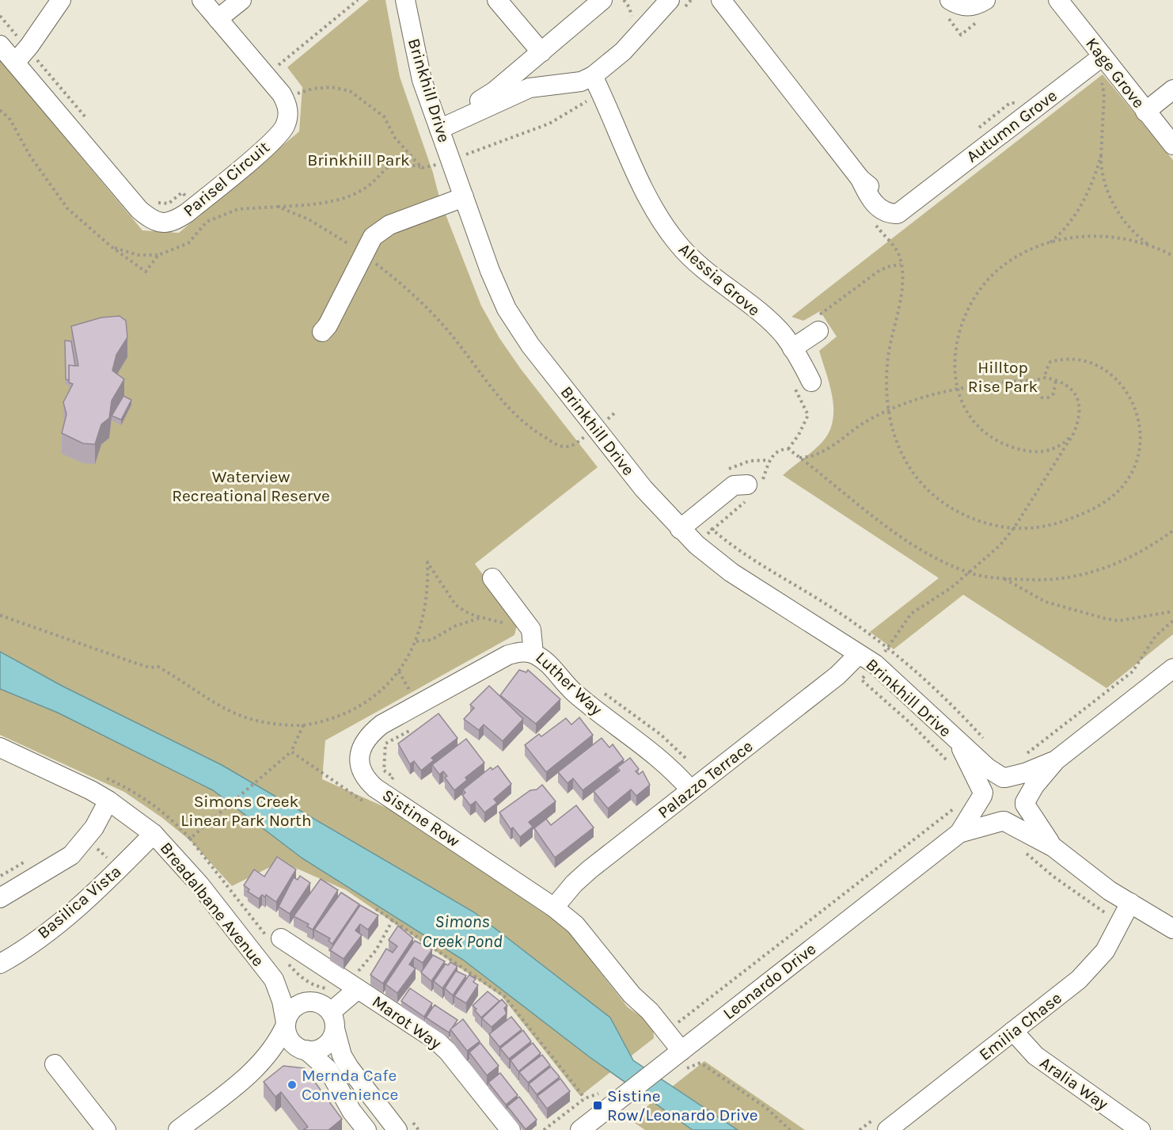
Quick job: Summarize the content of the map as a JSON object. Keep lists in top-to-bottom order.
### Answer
{
  "streets": {
    "street": [
      "Kage Grove",
      "Brinkhill Drive",
      "Autumn Grove",
      "Parisel Circuit",
      "Alessia Grove",
      "Luther Way",
      "Palazzo Terrace",
      "Sistine Row",
      "Basilica Vista",
      "Breadalbane Avenue",
      "Leonardo Drive",
      "Marot Way",
      "Emilia Chase",
      "Aralia Way"
    ]
  },
  "crossings": [
    ["Kage Grove", "Autumn Grove"],
    ["Brinkhill Drive", "Palazzo Terrace"],
    ["Brinkhill Drive", "Leonardo Drive"],
    ["Luther Way", "Palazzo Terrace"],
    ["Luther Way", "Sistine Row"],
    ["Palazzo Terrace", "Sistine Row"],
    ["Sistine Row", "Leonardo Drive"],
    ["Basilica Vista", "Breadalbane Avenue"],
    ["Emilia Chase", "Aralia Way"]
  ],
  "water": ["Simons Creek Pond"],
  "parks": [
    "Brinkhill Park",
    "Hilltop Rise Park",
    "Waterview Recreational Reserve",
    "Simons Creek Linear Park North"
  ],
  "places": {
    "other": ["Mernda Cafe Convenience"],
    "transit": ["Sistine Row/Leonardo Drive"]
  }
}
